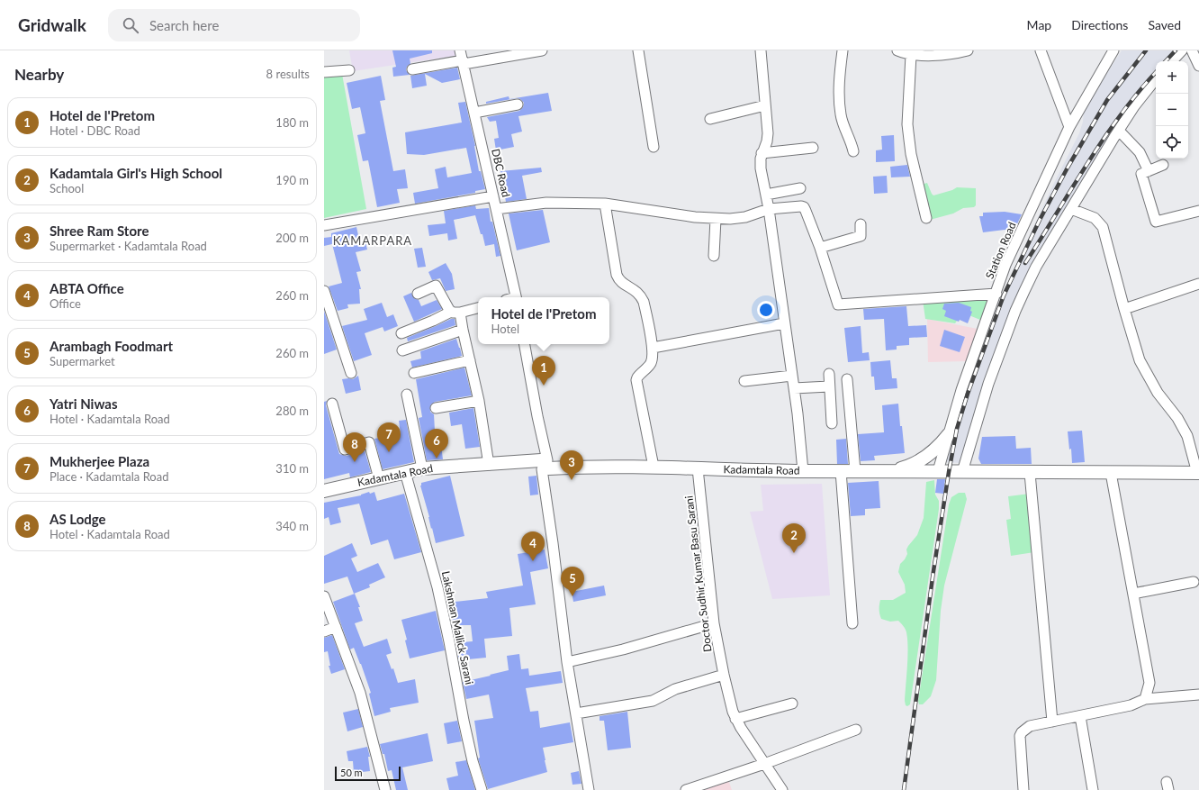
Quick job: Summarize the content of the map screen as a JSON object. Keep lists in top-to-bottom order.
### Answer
{
  "streets": {
    "main road": ["Kadamtala Road"],
    "street": [
      "DBC Road",
      "Station Road",
      "Doctor Sudhir Kumar Basu Sarani",
      "Lakshman Mallick Sarani"
    ]
  },
  "crossings": [
    ["Station Road", "Kadamtala Road"],
    ["Kadamtala Road", "Doctor Sudhir Kumar Basu Sarani"],
    ["Kadamtala Road", "Lakshman Mallick Sarani"]
  ],
  "districts": ["KAMARPARA"],
  "scale_bar": "50 m",
  "page": {
    "header": "Gridwalk",
    "search": "Search here",
    "nav": ["Map", "Directions", "Saved"],
    "heading": ["Nearby", "8 results"],
    "map_buttons": ["+", "−"],
    "list": [
      {
        "mark": "1",
        "name": "Hotel de l'Pretom",
        "note": "Hotel · DBC Road",
        "value": "180 m"
      },
      {
        "mark": "2",
        "name": "Kadamtala Girl's High School",
        "note": "School",
        "value": "190 m"
      },
      {
        "mark": "3",
        "name": "Shree Ram Store",
        "note": "Supermarket · Kadamtala Road",
        "value": "200 m"
      },
      {
        "mark": "4",
        "name": "ABTA Office",
        "note": "Office",
        "value": "260 m"
      },
      {
        "mark": "5",
        "name": "Arambagh Foodmart",
        "note": "Supermarket",
        "value": "260 m"
      },
      {
        "mark": "6",
        "name": "Yatri Niwas",
        "note": "Hotel · Kadamtala Road",
        "value": "280 m"
      },
      {
        "mark": "7",
        "name": "Mukherjee Plaza",
        "note": "Place · Kadamtala Road",
        "value": "310 m"
      },
      {
        "mark": "8",
        "name": "AS Lodge",
        "note": "Hotel · Kadamtala Road",
        "value": "340 m"
      }
    ],
    "popup": ["Hotel de l'Pretom", "Hotel"],
    "pins": [
      "1",
      "7",
      "6",
      "8",
      "3",
      "2",
      "4",
      "5"
    ],
    "scale": "50 m"
  }
}
